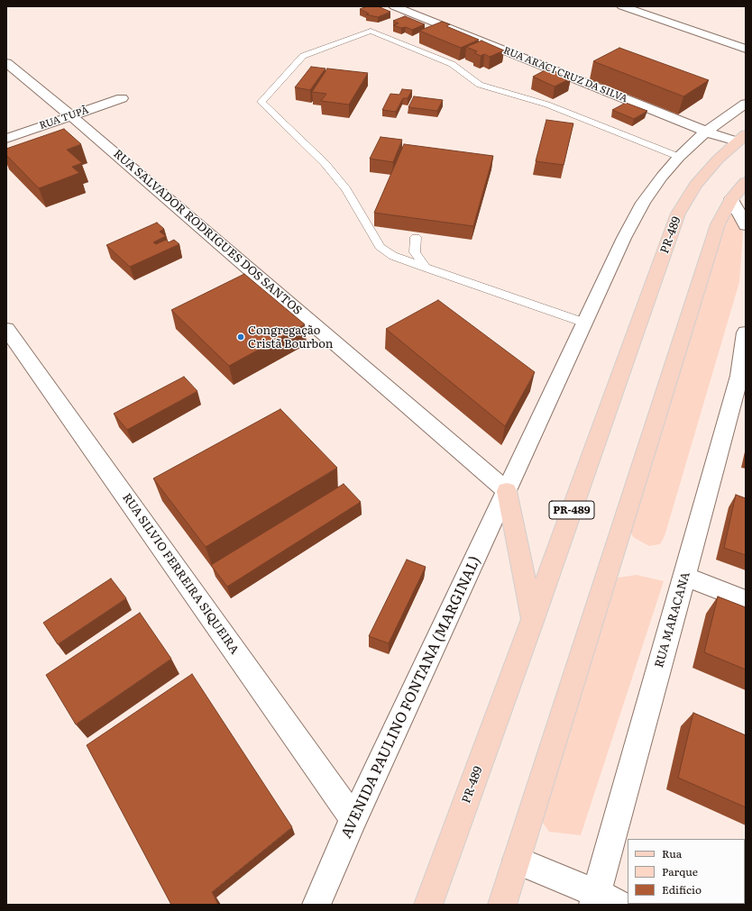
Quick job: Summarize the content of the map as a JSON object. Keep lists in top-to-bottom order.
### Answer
{
  "streets": {
    "main road": ["PR-489"],
    "street": [
      "RUA ARACI CRUZ DA SILVA",
      "RUA TUPÃ",
      "RUA SALVADOR RODRIGUES DOS SANTOS",
      "RUA SILVIO FERREIRA SIQUEIRA",
      "RUA MARACANA",
      "AVENIDA PAULINO FONTANA (MARGINAL)"
    ]
  },
  "crossings": [
    ["RUA ARACI CRUZ DA SILVA", "PR-489"],
    ["RUA ARACI CRUZ DA SILVA", "AVENIDA PAULINO FONTANA (MARGINAL)"],
    ["RUA TUPÃ", "RUA SALVADOR RODRIGUES DOS SANTOS"],
    ["RUA SALVADOR RODRIGUES DOS SANTOS", "AVENIDA PAULINO FONTANA (MARGINAL)"],
    ["RUA SILVIO FERREIRA SIQUEIRA", "AVENIDA PAULINO FONTANA (MARGINAL)"]
  ],
  "places": ["Congregação Cristã Bourbon"],
  "legend": ["Rua", "Parque", "Edifício"]
}
